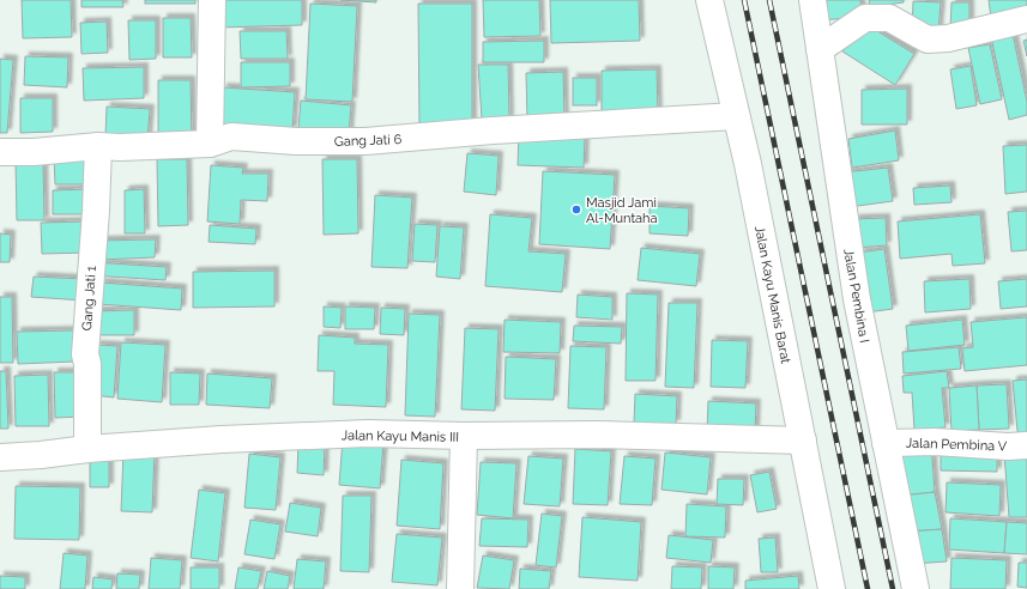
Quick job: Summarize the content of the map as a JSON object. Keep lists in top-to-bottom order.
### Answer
{
  "streets": {
    "street": [
      "Gang Jati 6",
      "Jalan Kayu Manis Barat",
      "Jalan Pembina I",
      "Gang Jati 1",
      "Jalan Kayu Manis III",
      "Jalan Pembina V"
    ]
  },
  "crossings": [
    ["Gang Jati 6", "Jalan Kayu Manis Barat"],
    ["Gang Jati 6", "Gang Jati 1"],
    ["Jalan Kayu Manis Barat", "Jalan Kayu Manis III"],
    ["Jalan Pembina I", "Jalan Pembina V"],
    ["Gang Jati 1", "Jalan Kayu Manis III"]
  ],
  "places": ["Masjid Jami Al-Muntaha"]
}
